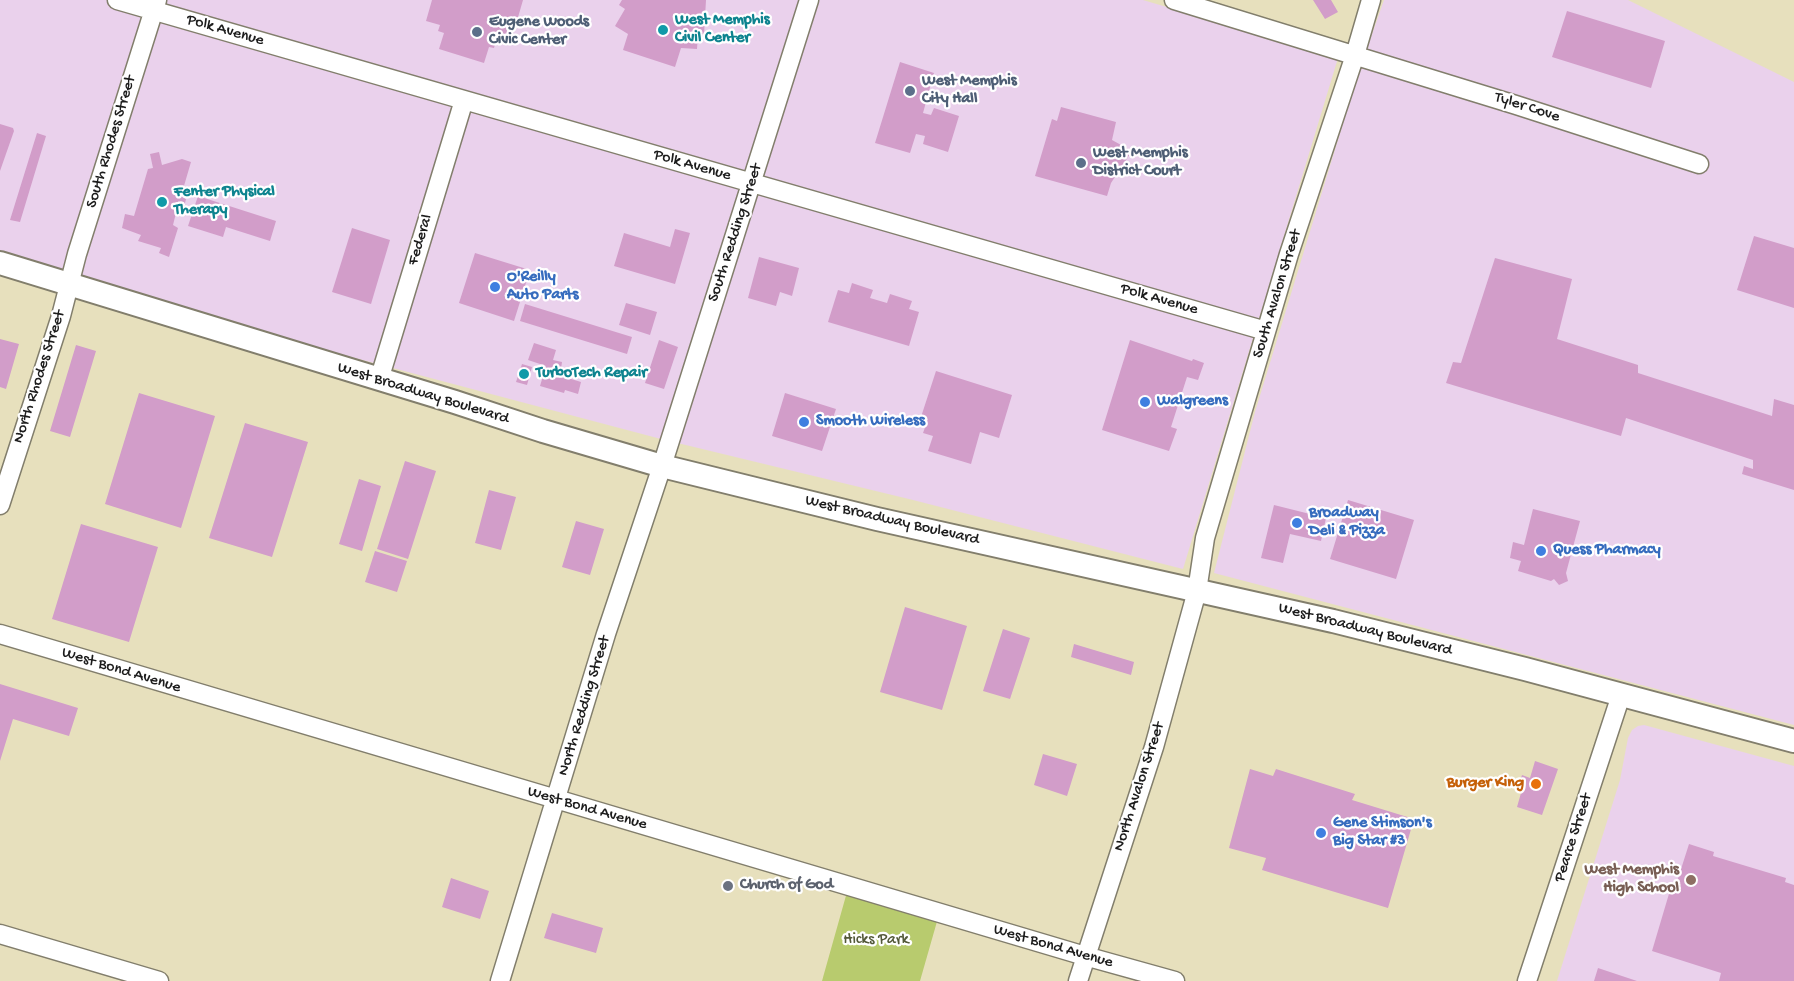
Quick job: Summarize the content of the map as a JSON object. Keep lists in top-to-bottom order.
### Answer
{
  "streets": {
    "main road": ["West Broadway Boulevard"],
    "street": [
      "Polk Avenue",
      "Tyler Cove",
      "South Rhodes Street",
      "South Redding Street",
      "Federal",
      "South Avalon Street",
      "North Rhodes Street",
      "West Bond Avenue",
      "North Redding Street",
      "North Avalon Street",
      "Pearce Street"
    ]
  },
  "crossings": [
    ["Polk Avenue", "South Rhodes Street"],
    ["Polk Avenue", "South Redding Street"],
    ["Polk Avenue", "Federal"],
    ["Polk Avenue", "South Avalon Street"],
    ["Tyler Cove", "South Avalon Street"],
    ["South Rhodes Street", "North Rhodes Street"],
    ["South Rhodes Street", "West Broadway Boulevard"],
    ["South Redding Street", "West Broadway Boulevard"],
    ["South Redding Street", "North Redding Street"],
    ["Federal", "West Broadway Boulevard"],
    ["South Avalon Street", "West Broadway Boulevard"],
    ["South Avalon Street", "North Avalon Street"],
    ["North Rhodes Street", "West Broadway Boulevard"],
    ["West Broadway Boulevard", "North Redding Street"],
    ["West Broadway Boulevard", "North Avalon Street"],
    ["West Broadway Boulevard", "Pearce Street"],
    ["West Bond Avenue", "North Redding Street"],
    ["West Bond Avenue", "North Avalon Street"]
  ],
  "parks": ["Hicks Park"],
  "places": [
    "West Memphis Civil Center",
    "Eugene Woods Civic Center",
    "West Memphis City Hall",
    "West Memphis District Court",
    "Fenter Physical Therapy",
    "O'Reilly Auto Parts",
    "TurboTech Repair",
    "Walgreens",
    "Smooth Wireless",
    "Broadway Deli & Pizza",
    "Quess Pharmacy",
    "Burger King",
    "Gene Stimson's Big Star #3",
    "West Memphis High School",
    "Church of God"
  ]
}
